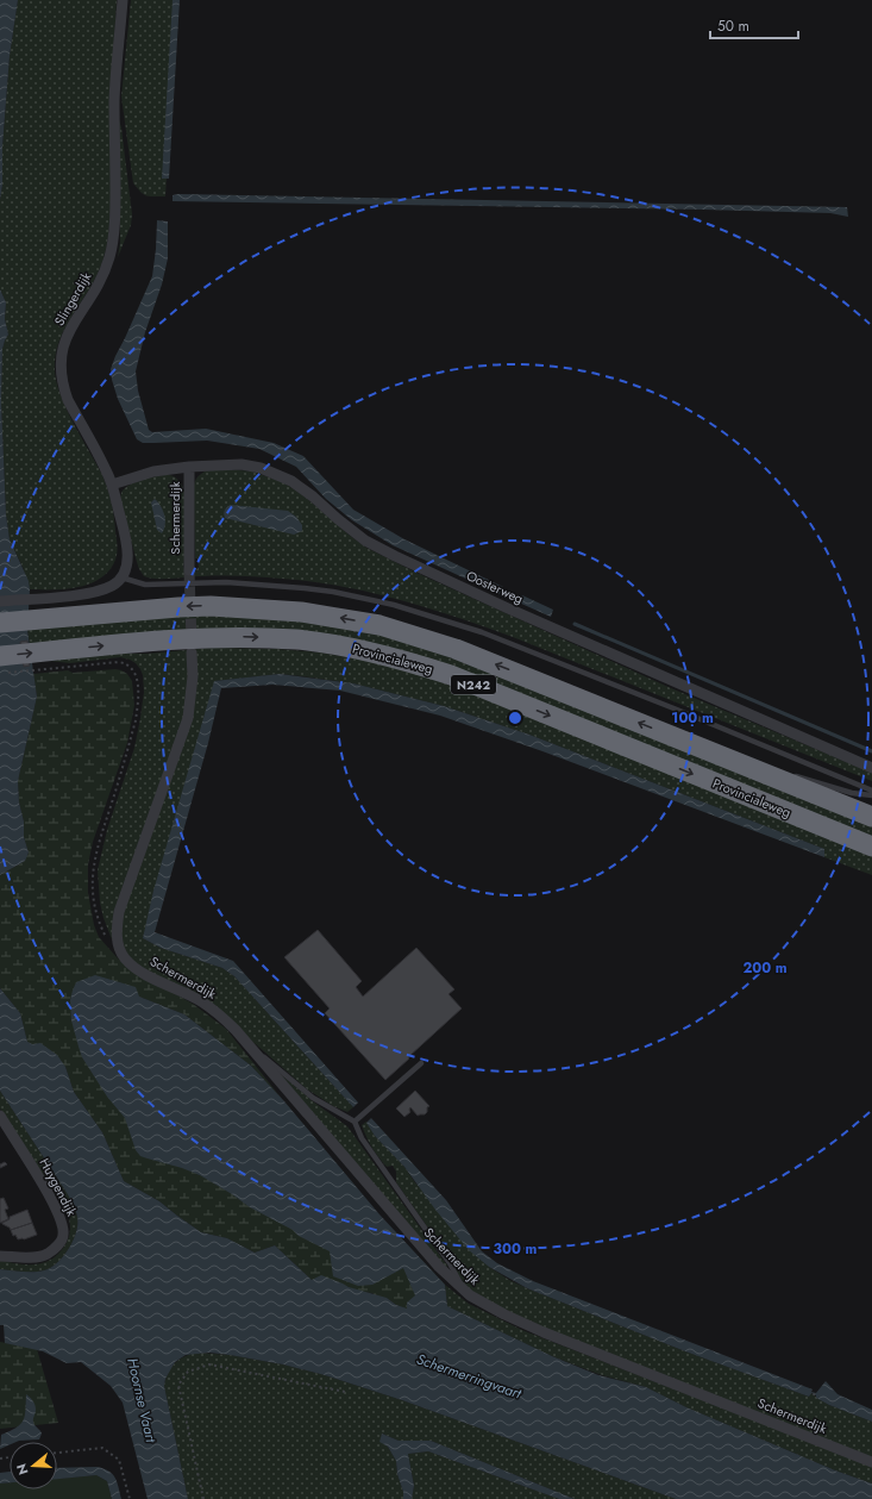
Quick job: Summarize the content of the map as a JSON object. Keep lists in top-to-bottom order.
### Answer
{
  "streets": {
    "highway": ["Provincialeweg", "N242"],
    "street": [
      "Slingerdijk",
      "Schermerdijk",
      "Oosterweg",
      "Huygendijk"
    ]
  },
  "crossings": [
    ["Slingerdijk", "Oosterweg"],
    ["Schermerdijk", "Oosterweg"]
  ],
  "water": ["Schermerringvaart", "Hoornse Vaart"],
  "scale_bar": "50 m",
  "north": "left",
  "rings": ["100 m", "200 m", "300 m"]
}
